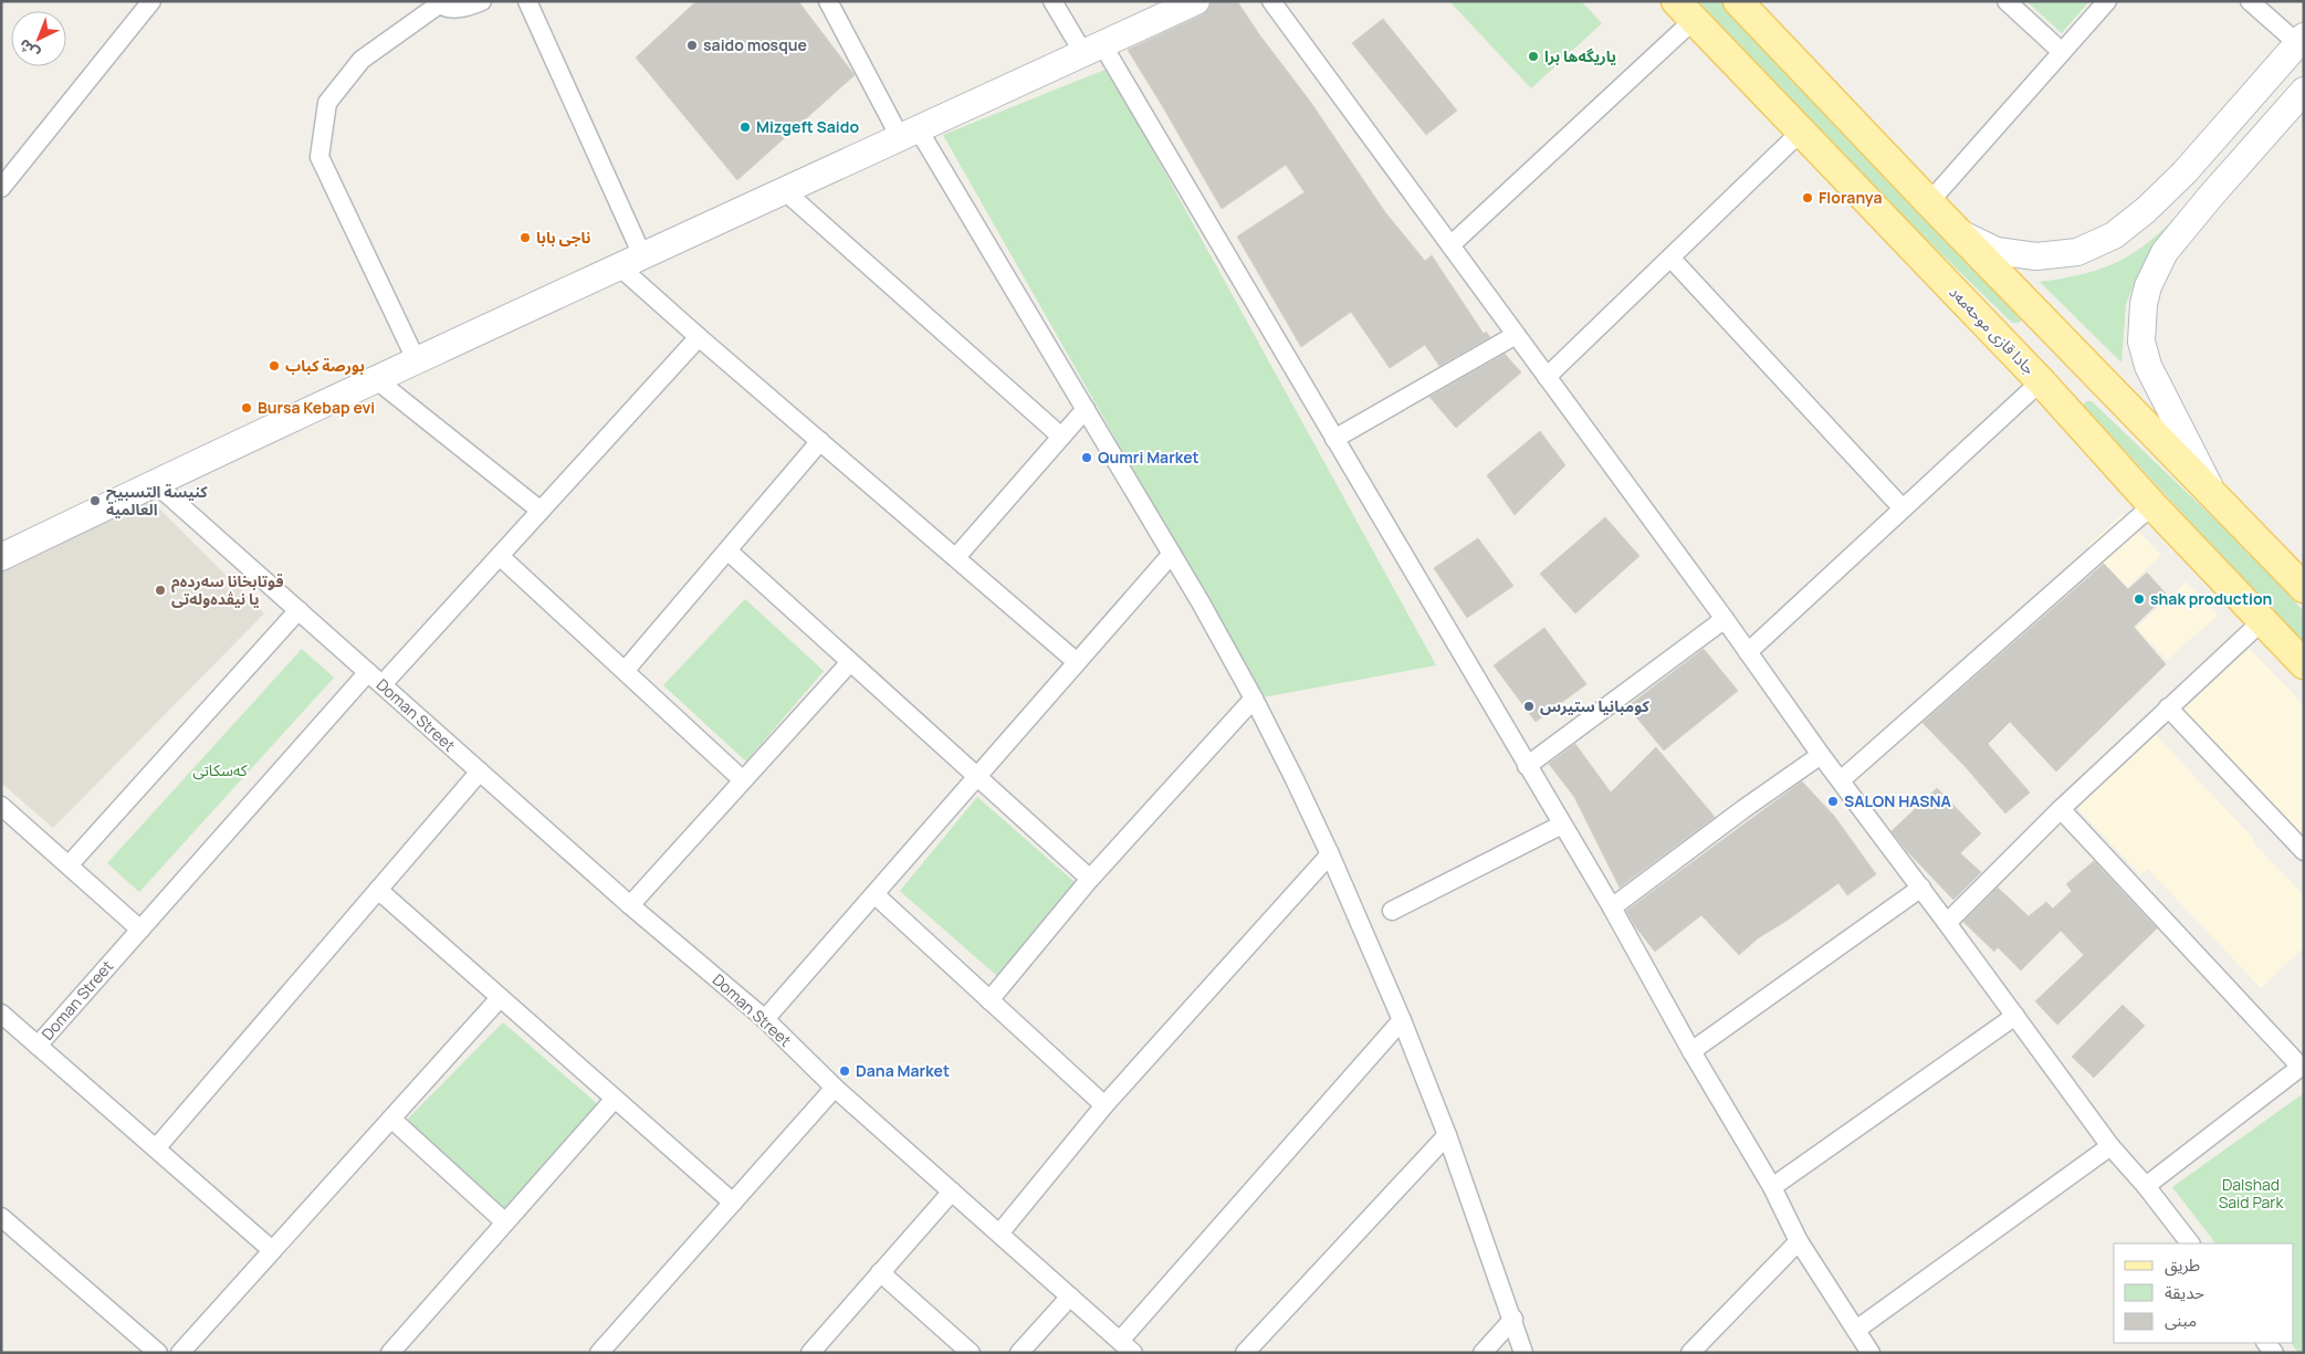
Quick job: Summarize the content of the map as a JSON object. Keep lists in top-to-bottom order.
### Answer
{
  "streets": {
    "main road": ["جادا قازی موحەمەد"],
    "street": ["Doman Street"]
  },
  "parks": ["کەسکاتی", "Dalshad Said Park"],
  "places": [
    "saido mosque",
    "یاریگەها برا",
    "Mizgeft Saido",
    "Floranya",
    "ناجى بابا",
    "بورصة كباب",
    "Bursa Kebap evi",
    "Qumri Market",
    "كنيسة التسبيح العالمية",
    "قوتابخانا سەردەم یا نیڤدەولەتی",
    "shak production",
    "كومبانيا ستيرس",
    "SALON HASNA",
    "Dana Market"
  ],
  "legend": ["طريق", "حديقة", "مبنى"],
  "north": "bottom left"
}
